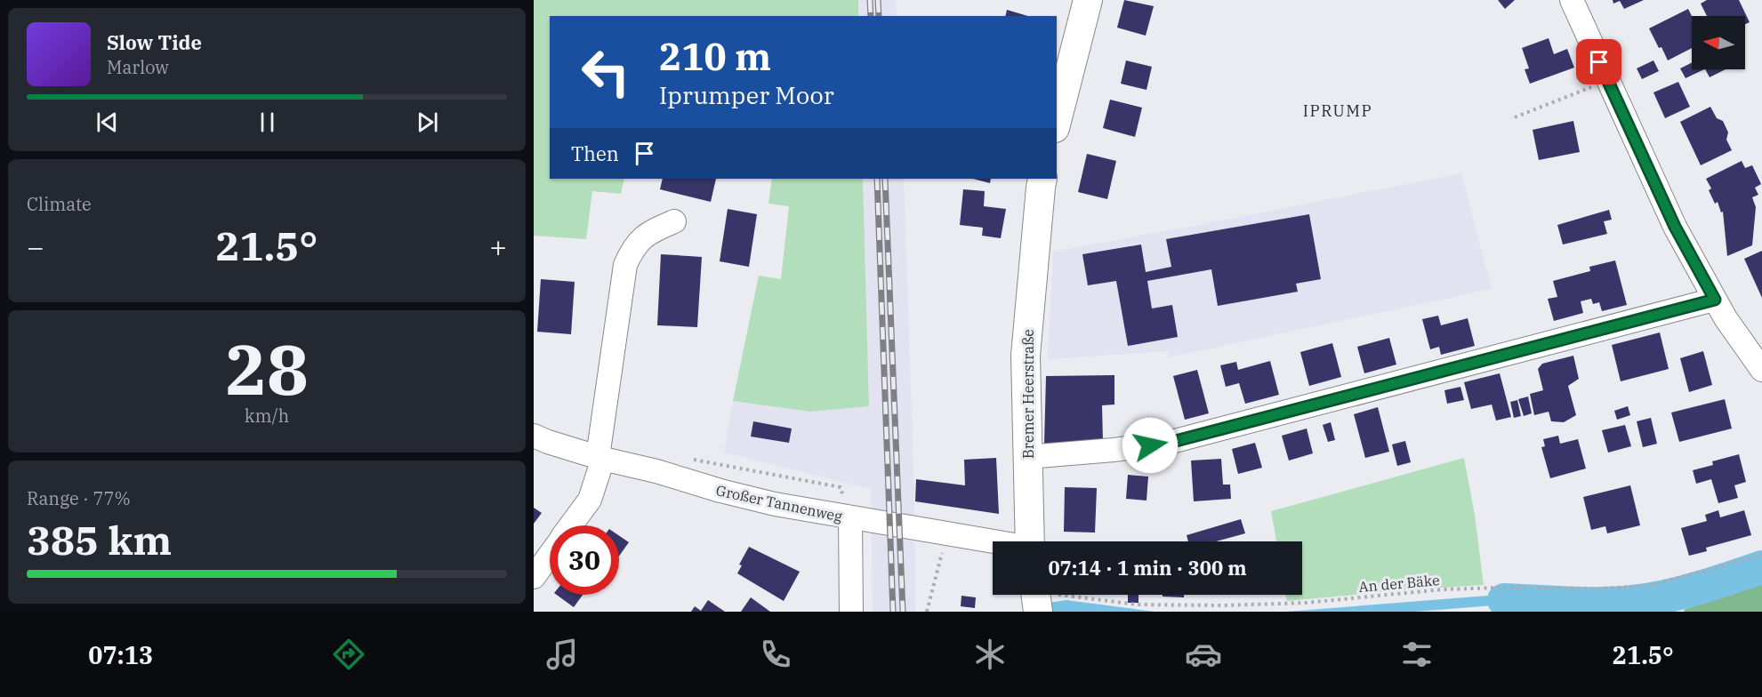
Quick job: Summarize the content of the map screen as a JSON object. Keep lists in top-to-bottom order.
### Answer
{
  "streets": {
    "main road": ["Bremer Heerstraße"],
    "street": ["Großer Tannenweg"],
    "path": ["An der Bäke"]
  },
  "districts": ["IPRUMP"],
  "north": "left",
  "page": {
    "turn": ["210 m", "Iprumper Moor"],
    "song": ["Slow Tide", "Marlow"],
    "then": "Then",
    "tile": [
      "Climate",
      ["28", "km/h"],
      ["Range · 77%", "385 km"]
    ],
    "heat": ["−", "21.5°", "+"],
    "limit": "30",
    "trip": "07:14 · 1 min · 300 m",
    "tabs": ["07:13", "21.5°"]
  }
}
